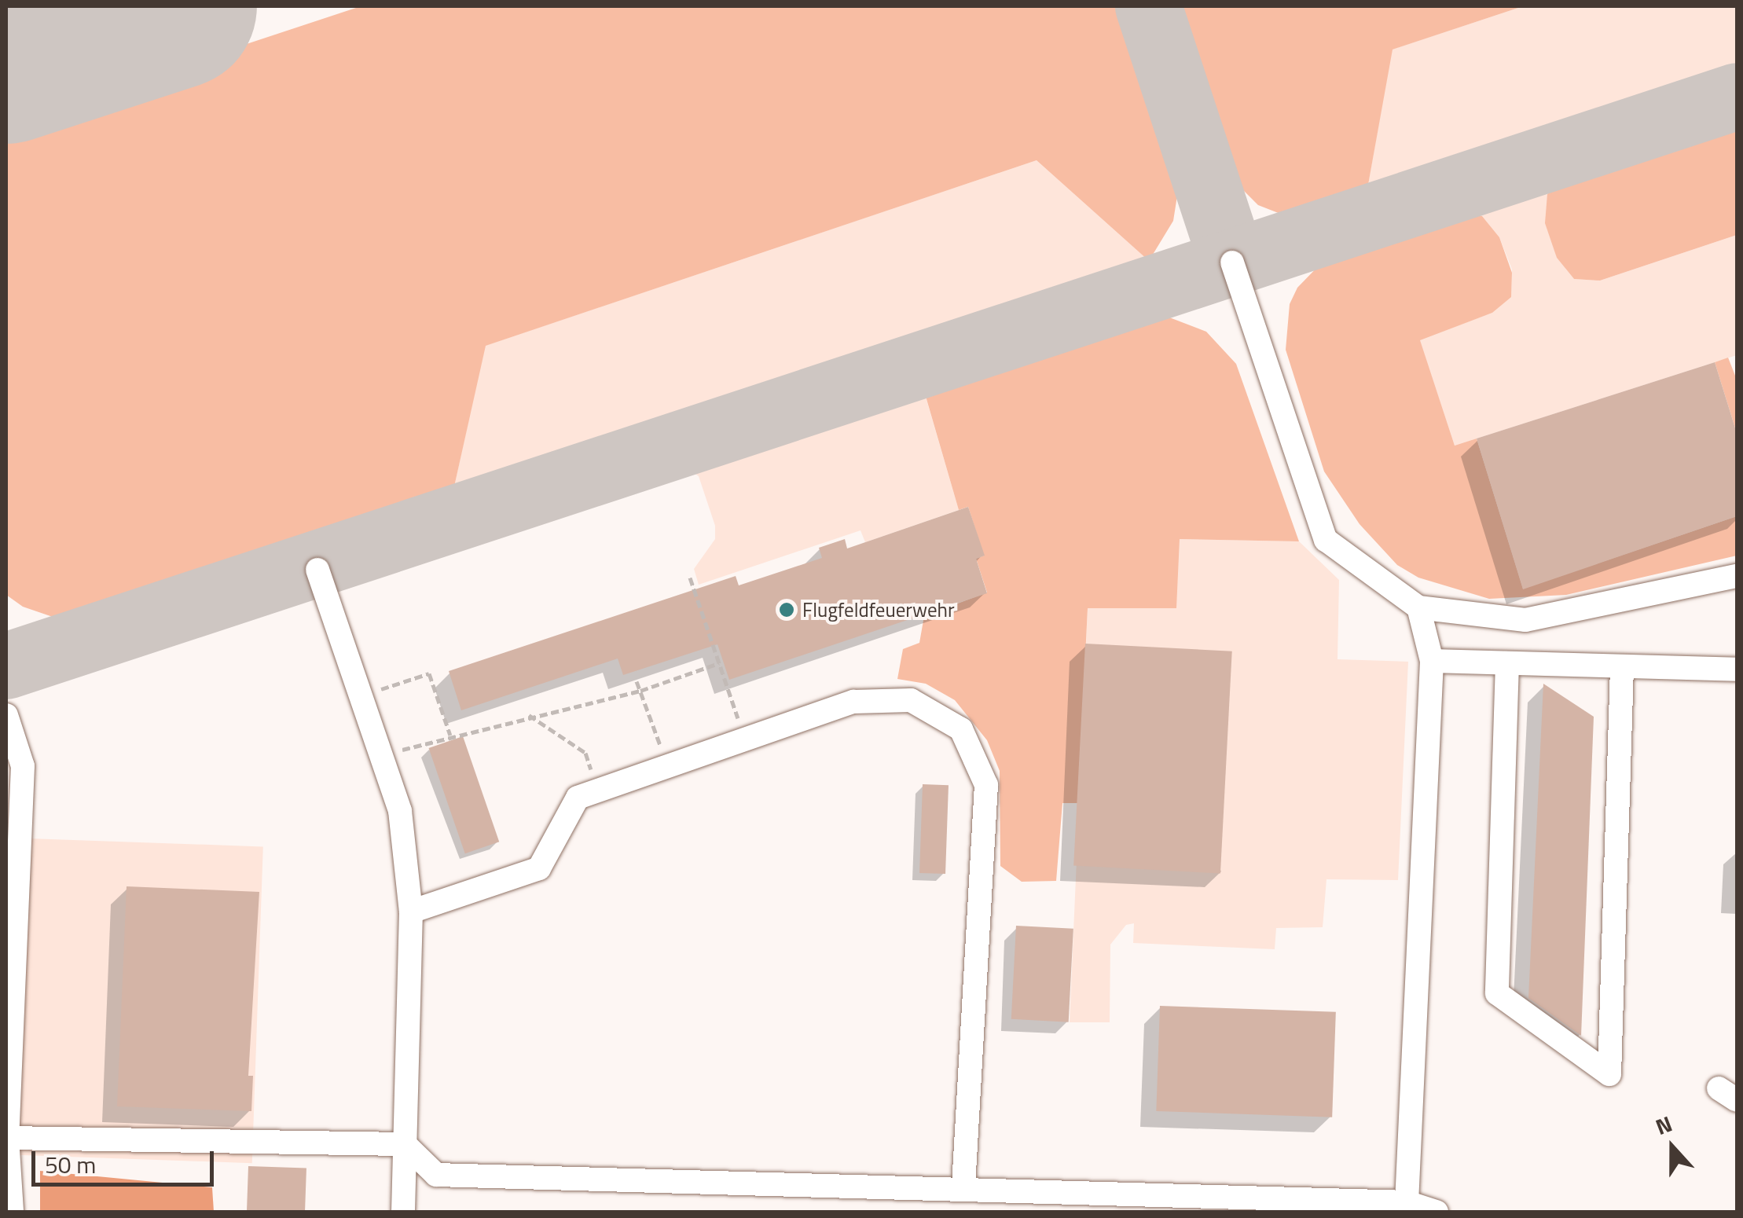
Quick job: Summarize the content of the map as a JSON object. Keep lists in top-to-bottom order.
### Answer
{
  "places": ["Flugfeldfeuerwehr"],
  "scale_bar": "50 m",
  "north": "top"
}
